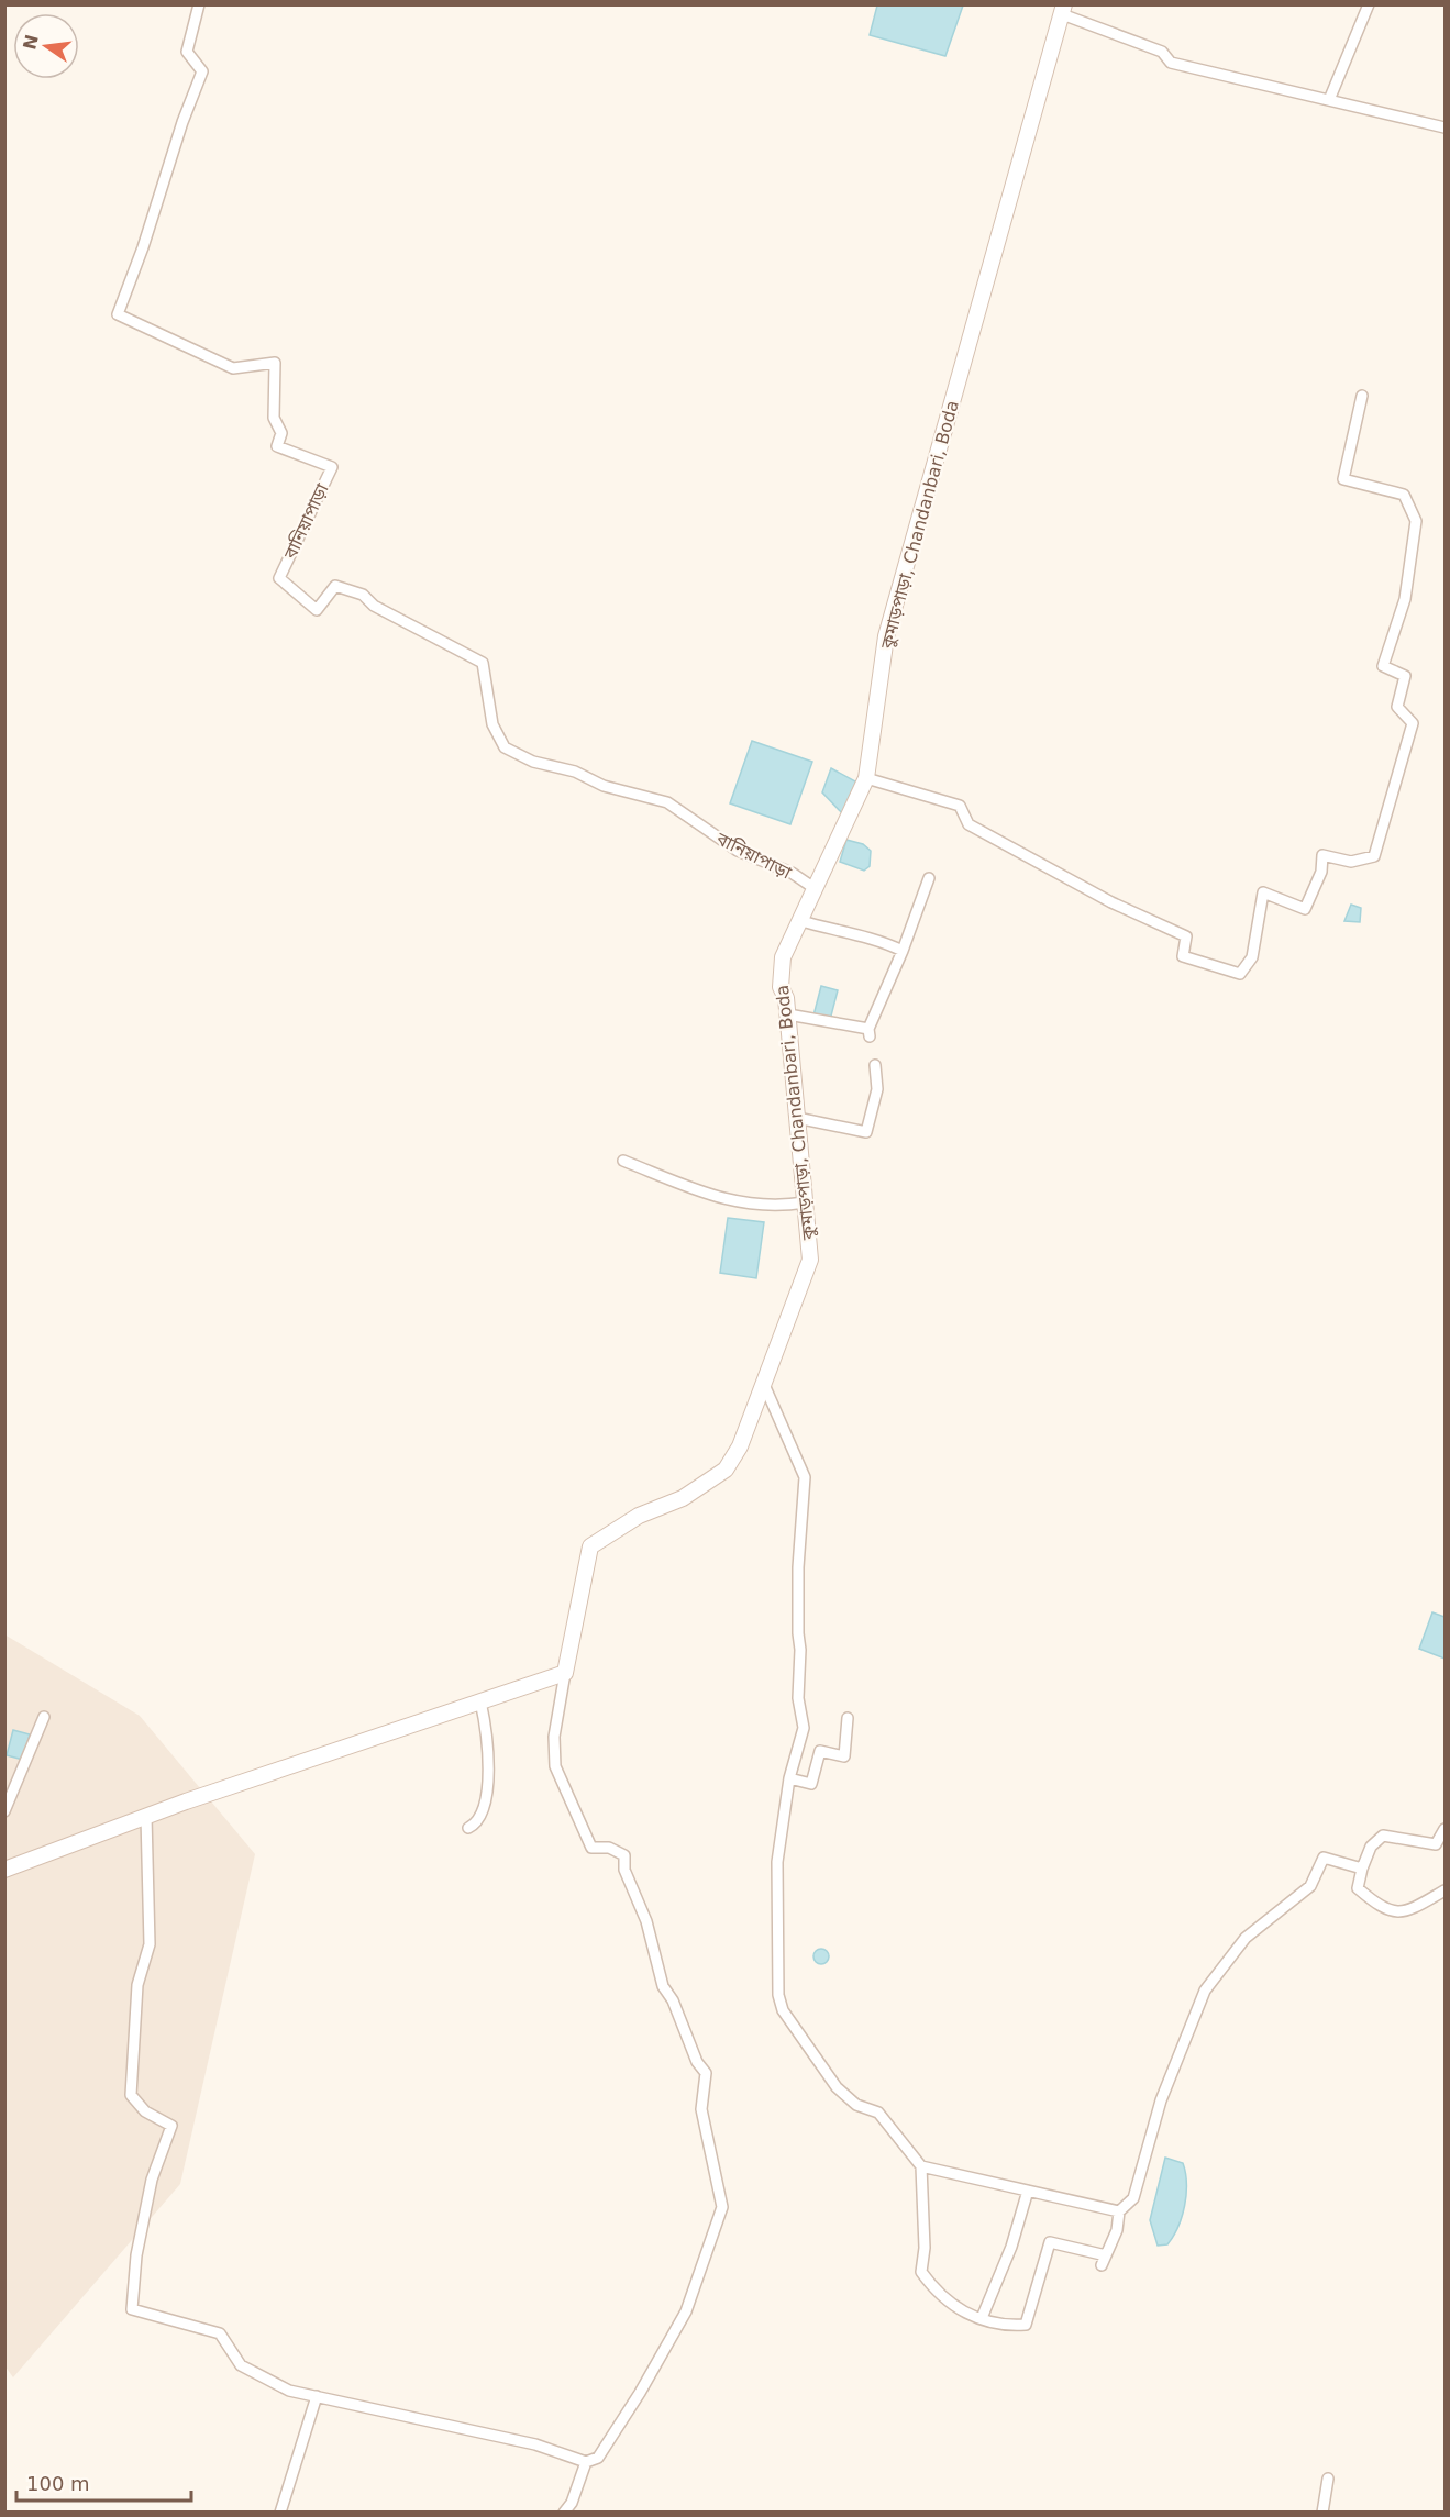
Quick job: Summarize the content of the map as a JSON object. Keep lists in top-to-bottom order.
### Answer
{
  "streets": {
    "street": ["বানিয়াপাড়া", "কুমাড়পাড়া, Chandanbari, Boda"]
  },
  "crossings": [
    ["বানিয়াপাড়া", "কুমাড়পাড়া, Chandanbari, Boda"]
  ],
  "scale_bar": "100 m",
  "north": "left"
}
